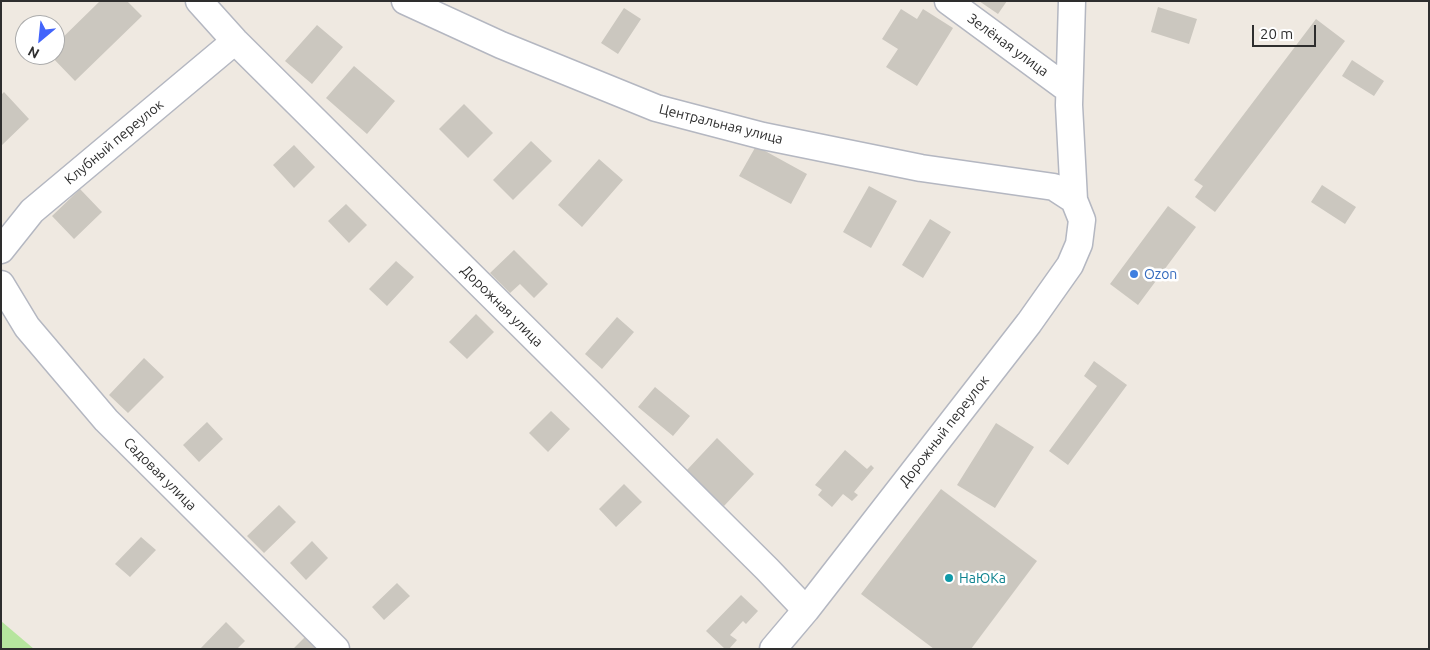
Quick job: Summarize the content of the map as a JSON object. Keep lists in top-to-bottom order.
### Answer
{
  "streets": {
    "street": [
      "Зелёная улица",
      "Центральная улица",
      "Клубный переулок",
      "Дорожная улица",
      "Дорожный переулок",
      "Садовая улица"
    ]
  },
  "crossings": [
    ["Зелёная улица", "Дорожный переулок"],
    ["Центральная улица", "Дорожный переулок"],
    ["Клубный переулок", "Дорожная улица"],
    ["Дорожная улица", "Дорожный переулок"]
  ],
  "places": ["Ozon", "НаЮКа"],
  "scale_bar": "20 m",
  "north": "bottom left"
}
